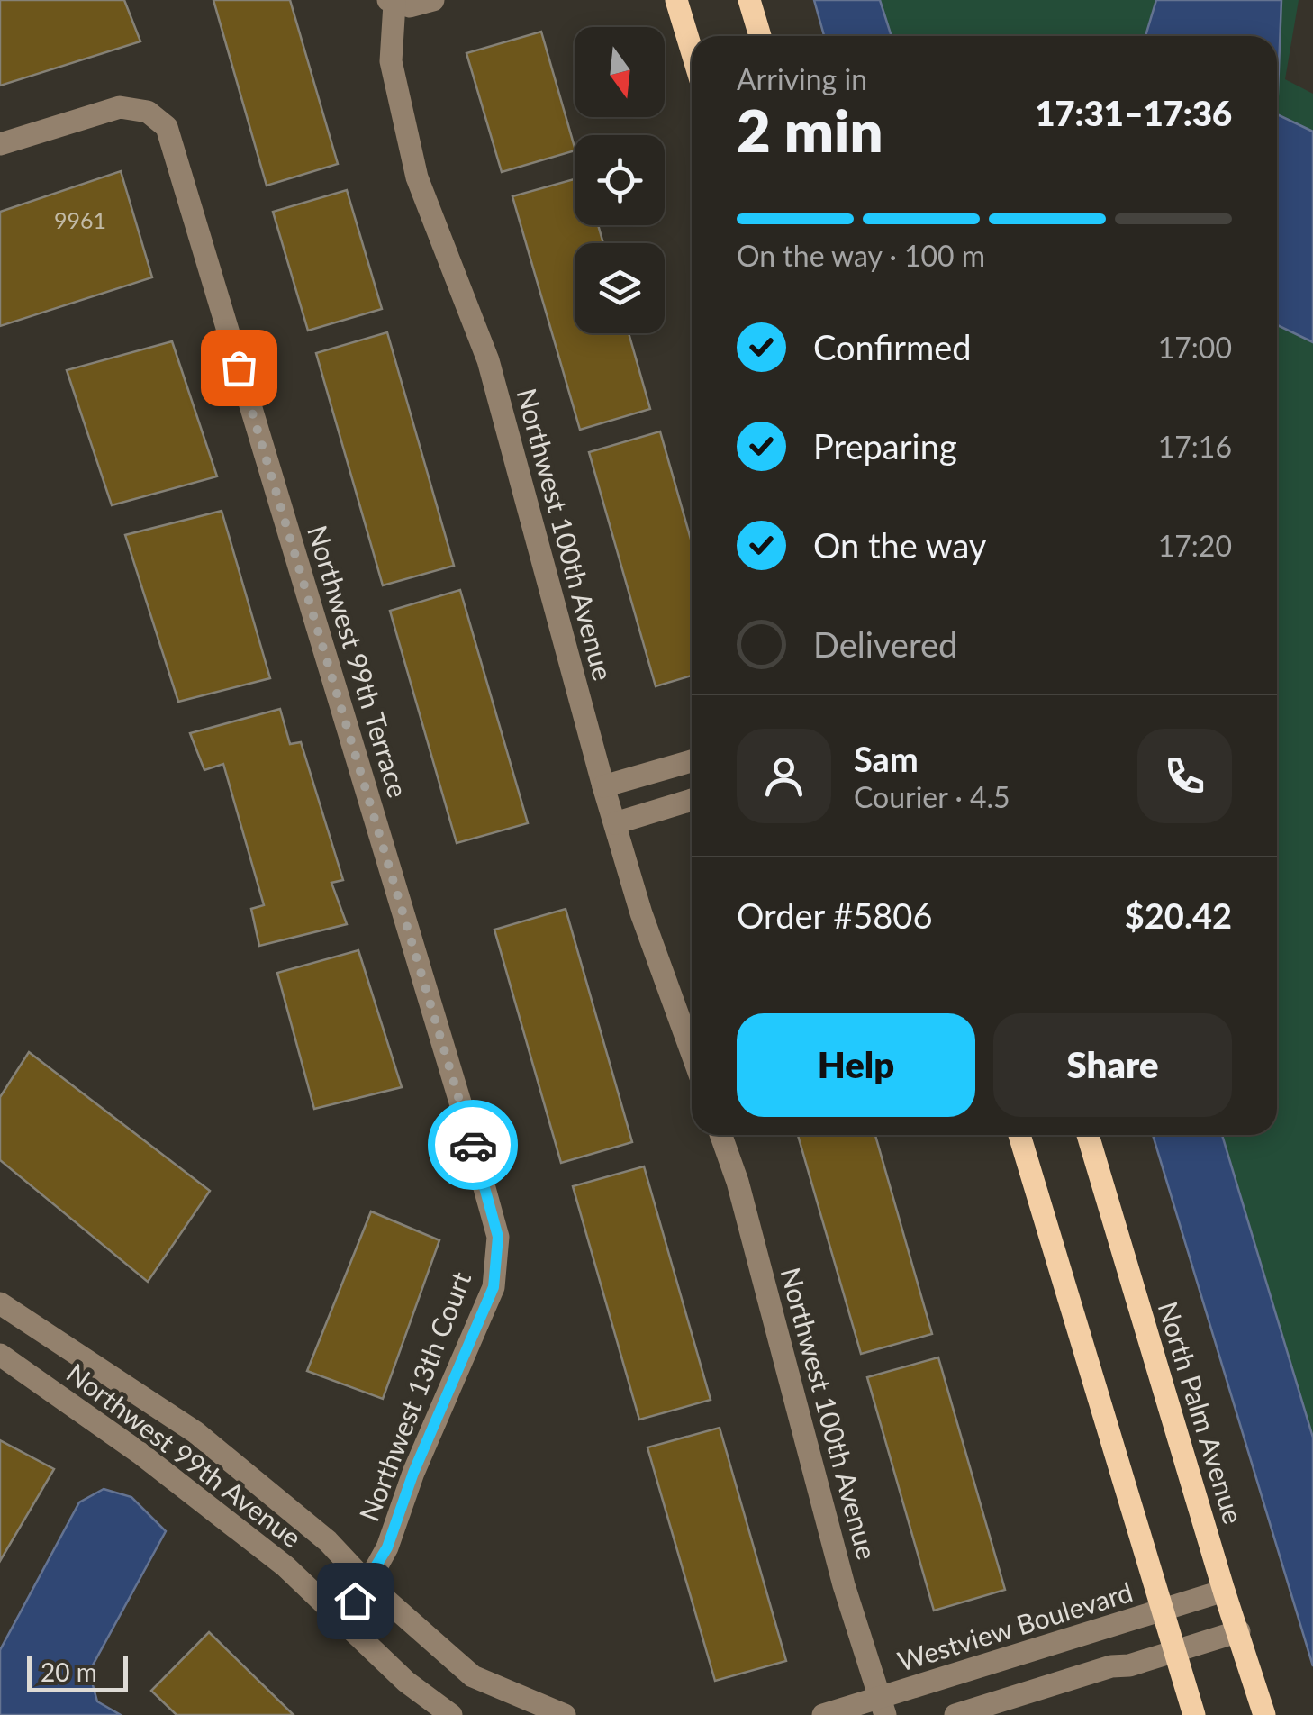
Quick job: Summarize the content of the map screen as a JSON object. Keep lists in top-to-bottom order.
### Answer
{
  "streets": {
    "main road": ["North Palm Avenue"],
    "street": [
      "Northwest 100th Avenue",
      "Northwest 99th Terrace",
      "Northwest 13th Court",
      "Northwest 99th Avenue",
      "Westview Boulevard"
    ]
  },
  "crossings": [
    ["Northwest 100th Avenue", "Westview Boulevard"],
    ["Northwest 99th Terrace", "Northwest 13th Court"],
    ["Northwest 13th Court", "Northwest 99th Avenue"],
    ["North Palm Avenue", "Westview Boulevard"]
  ],
  "house_numbers": ["9961"],
  "scale_bar": "20 m",
  "north": "bottom",
  "page": {
    "heading": ["2 min", "Arriving in", "17:31–17:36"],
    "panel": [
      "Sam",
      "Courier · 4.5",
      "Order #5806",
      "$20.42"
    ],
    "bar": "On the way · 100 m",
    "list": [
      ["Confirmed", "17:00"],
      ["Preparing", "17:16"],
      ["On the way", "17:20"],
      "Delivered"
    ],
    "buttons": ["Help", "Share"],
    "scale": "20 m"
  }
}
